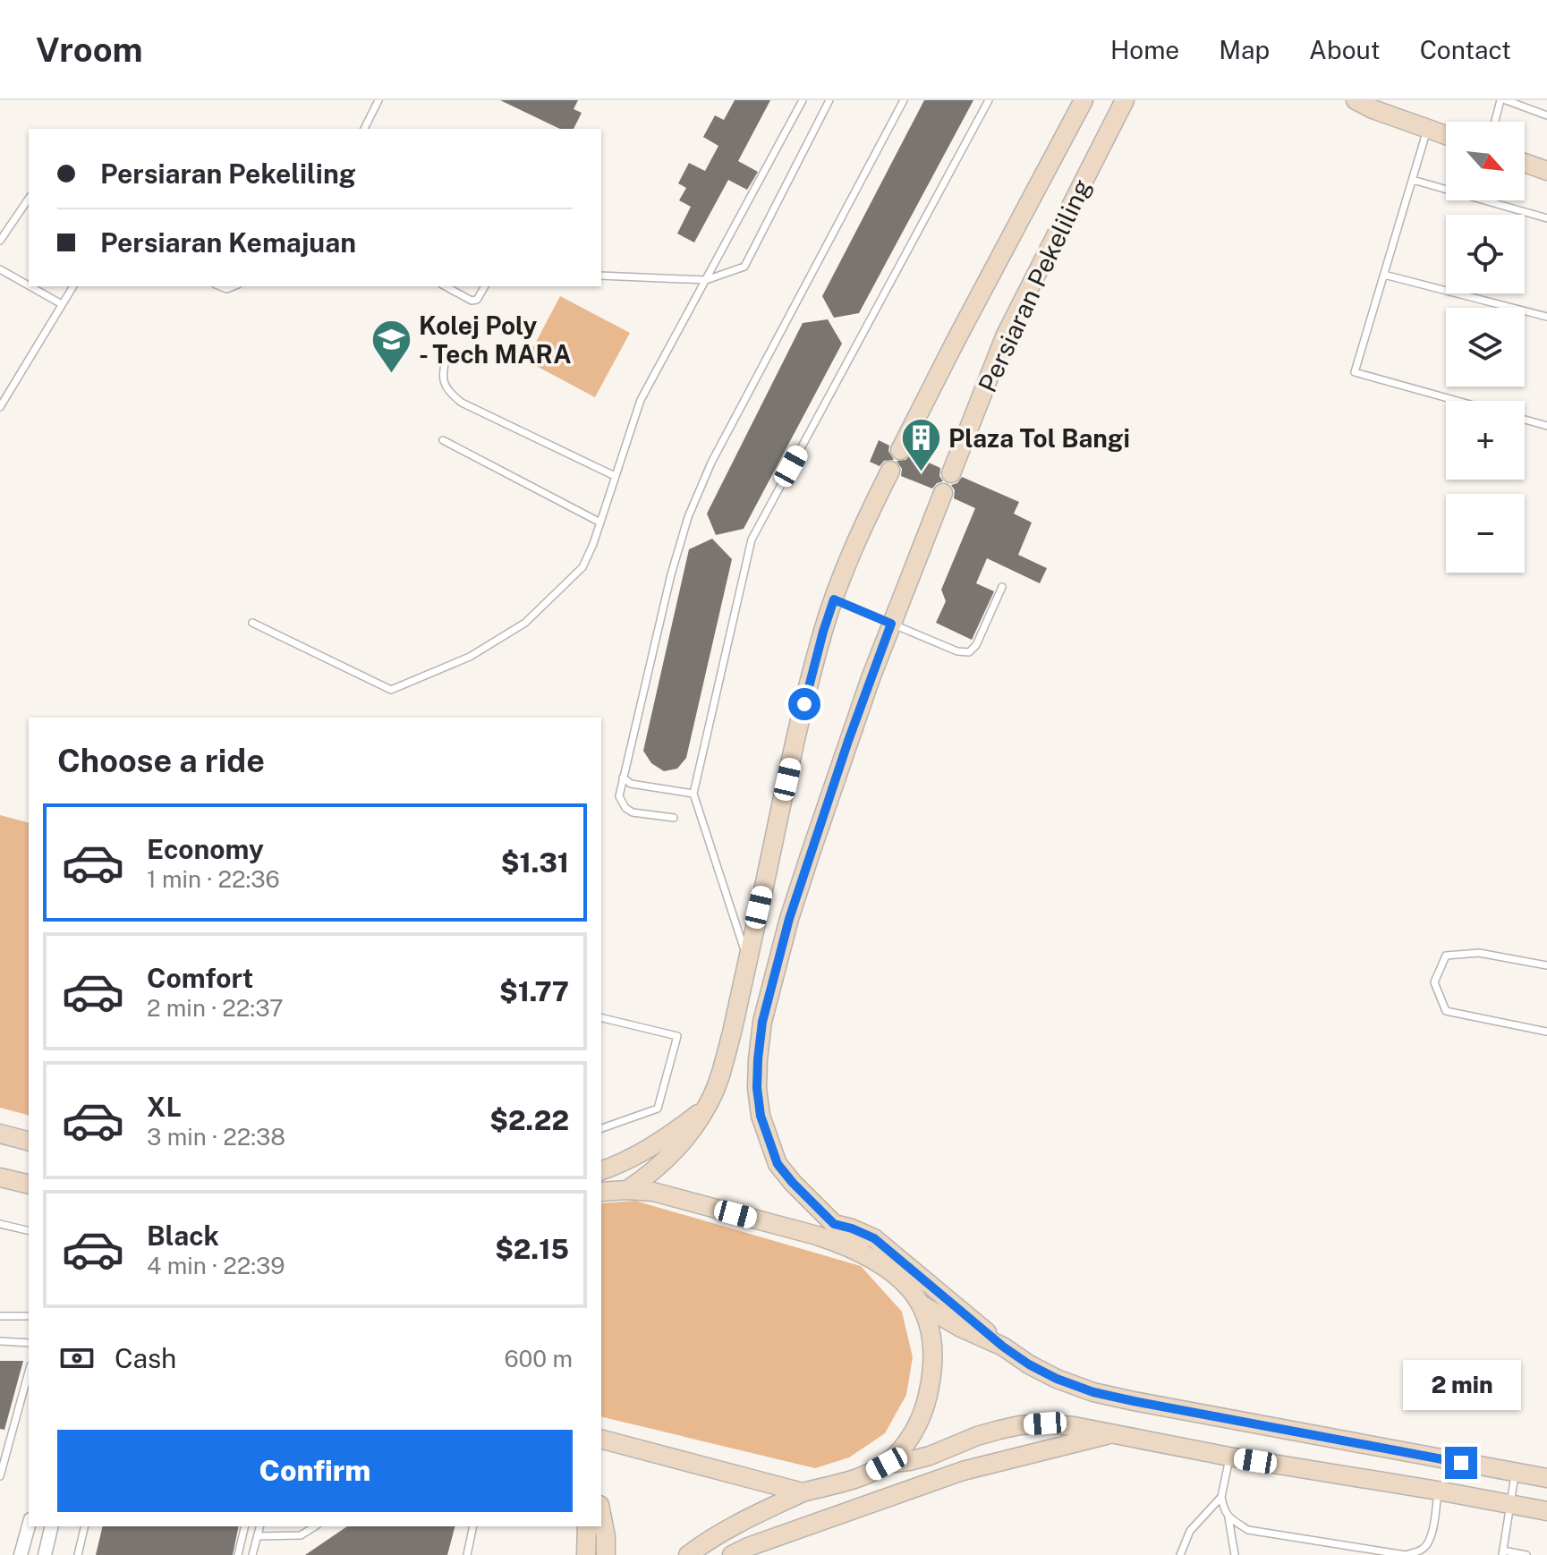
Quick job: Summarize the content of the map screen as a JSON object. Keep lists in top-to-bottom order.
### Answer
{
  "streets": {
    "main road": ["Persiaran Pekeliling"]
  },
  "places": {
    "school or university": ["Kolej Poly - Tech MARA"],
    "building": ["Plaza Tol Bangi"]
  },
  "north": "bottom right",
  "page": {
    "header": "Vroom",
    "nav": [
      "Home",
      "Map",
      "About",
      "Contact"
    ],
    "map_buttons": ["+", "−"],
    "banner": ["Persiaran Pekeliling", "Persiaran Kemajuan"],
    "heading": "Choose a ride",
    "list": [
      {
        "name": "Economy",
        "note": "1 min · 22:36",
        "value": "$1.31"
      },
      {
        "name": "Comfort",
        "note": "2 min · 22:37",
        "value": "$1.77"
      },
      {
        "name": "XL",
        "note": "3 min · 22:38",
        "value": "$2.22"
      },
      {
        "name": "Black",
        "note": "4 min · 22:39",
        "value": "$2.15"
      }
    ],
    "pay": ["Cash", "600 m"],
    "bubble": "2 min",
    "buttons": "Confirm"
  }
}
